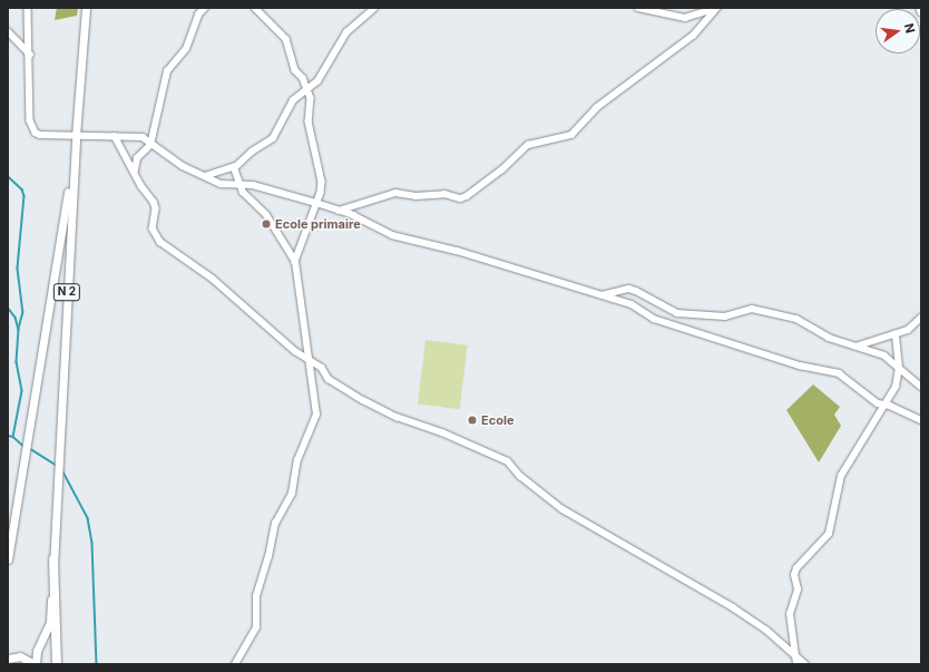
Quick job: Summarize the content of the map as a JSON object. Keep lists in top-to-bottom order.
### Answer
{
  "streets": {
    "main road": ["N 2"]
  },
  "places": ["Ecole primaire", "Ecole"],
  "north": "right"
}
